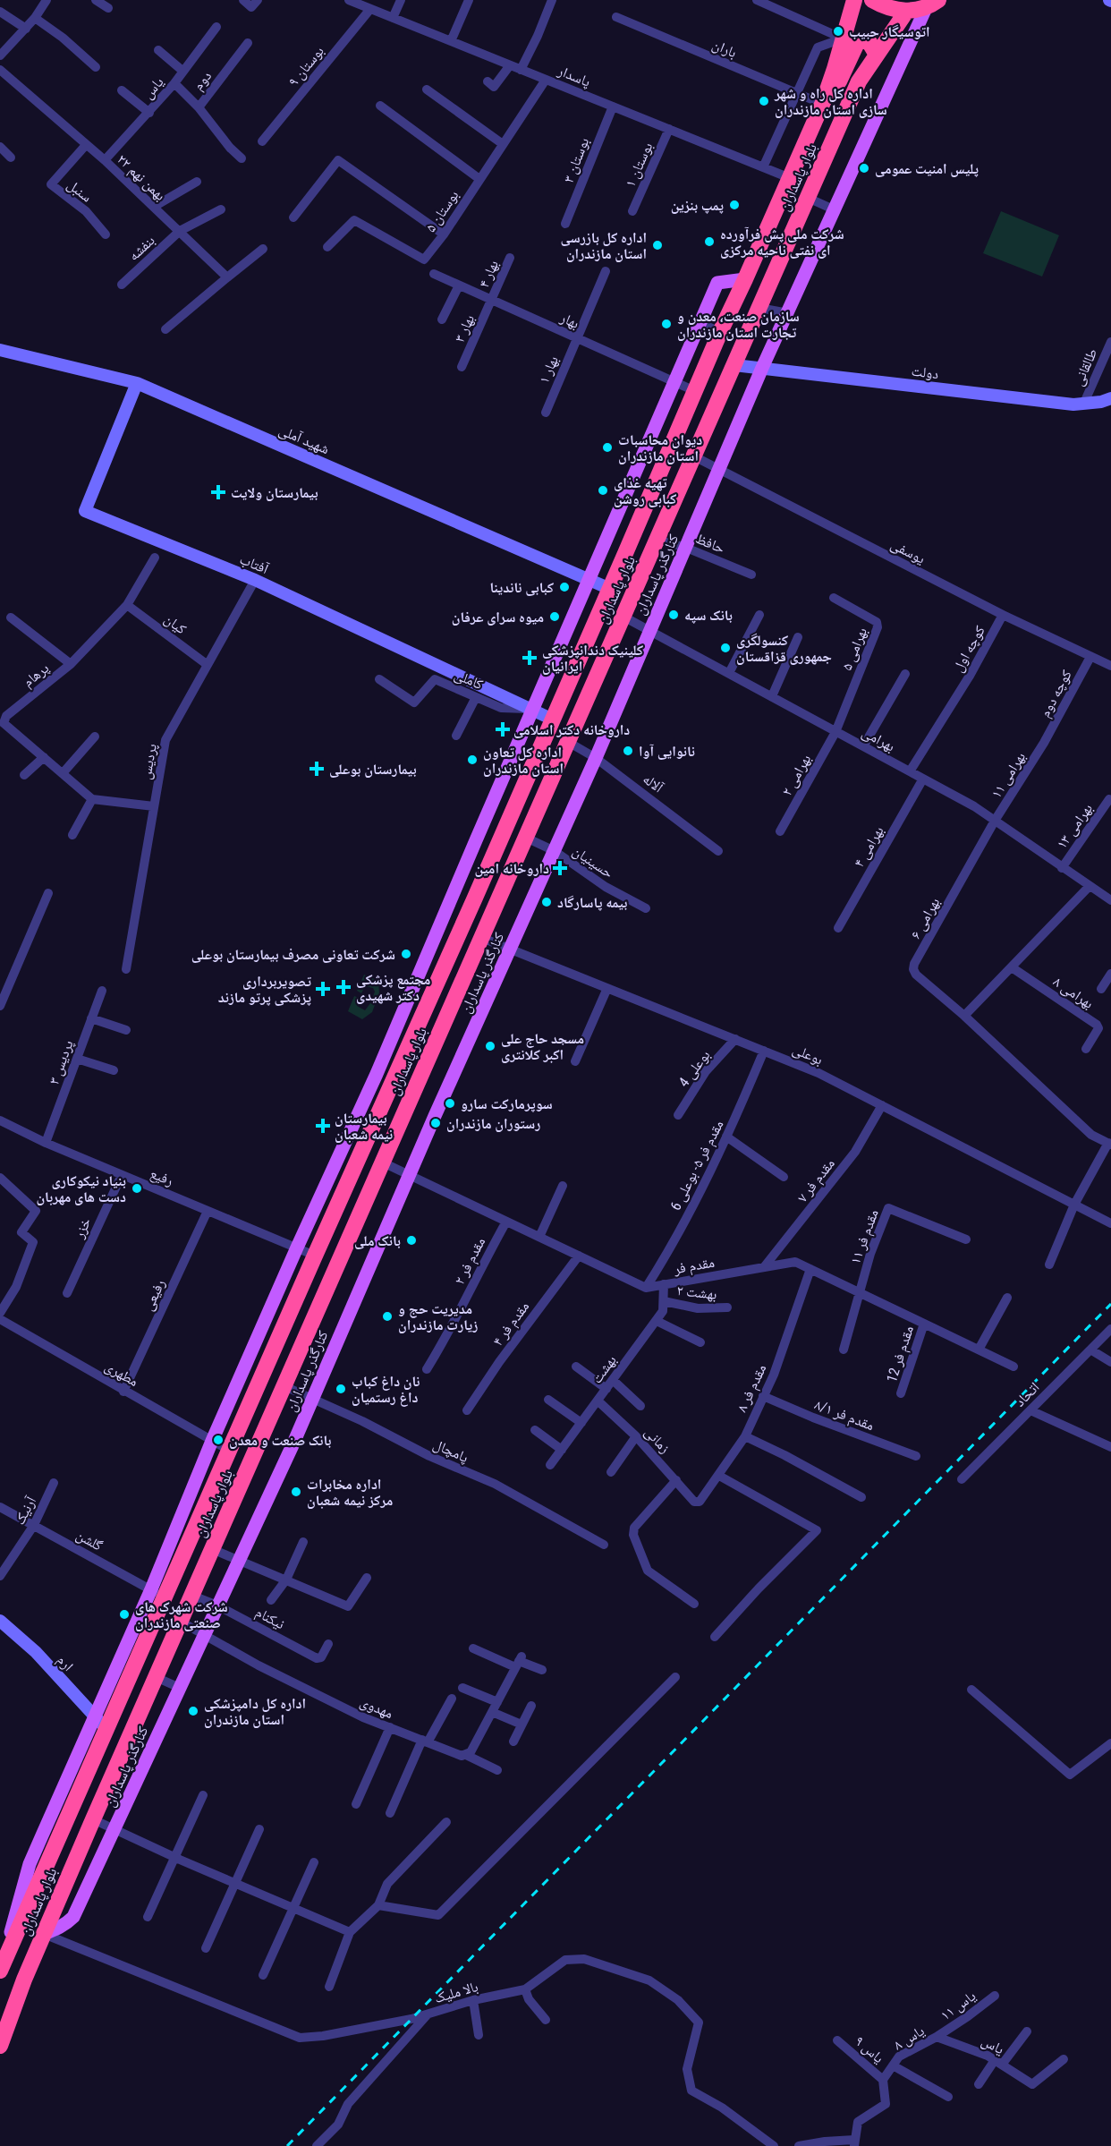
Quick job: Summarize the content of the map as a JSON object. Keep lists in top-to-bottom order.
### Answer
{
  "streets": {
    "highway": ["بلوار پاسداران"],
    "main road": [
      "دولت",
      "شهید آملی",
      "آفتاب",
      "کنارگذر پاسداران",
      "ارم"
    ],
    "street": [
      "باران",
      "بوستان ۹",
      "پاسدار",
      "دوم",
      "یاس",
      "بوستان ۳",
      "بوستان ۱",
      "۲۲ بهمن نهم",
      "سنبل",
      "بوستان ۵",
      "بنفشه",
      "بهار ۴",
      "بهار",
      "بهار ۳",
      "طالقانی",
      "بهار ۱",
      "حافظ",
      "یوسفی",
      "کیان",
      "بهرامی ۵",
      "کوچه اول",
      "پرهام",
      "کاملی",
      "کوچه دوم",
      "بهرامی",
      "پردیس",
      "بهرامی ۲",
      "بهرامی ۱۱",
      "آلاله",
      "بهرامی ۱۳",
      "بهرامی ۴",
      "حسینیان",
      "بهرامی ۶",
      "بهرامی ۸",
      "بوعلی",
      "پردیس ۳",
      "بوعلی 4",
      "مقدم فر ۵- بوعلی 6",
      "رفیع",
      "مقدم فر ۷",
      "خزر",
      "مقدم فر ۱۱",
      "مقدم فر ۲",
      "مقدم فر",
      "بهشت ۲",
      "رفیعی",
      "مقدم فر ۴",
      "مقدم فر 12",
      "بهشت",
      "مطهری",
      "مقدم فر ۸",
      "اتحاد",
      "مقدم فر ۸/۱",
      "زمانی",
      "پامچال",
      "آرنیک",
      "گلشن",
      "نیکنام",
      "مهدوی",
      "بالا ملیک",
      "یاس ۱۱",
      "یاس ۸",
      "یاس ۹"
    ]
  },
  "crossings": [
    ["باران", "بلوار پاسداران"],
    ["بوستان ۹", "پاسدار"],
    ["پاسدار", "بوستان ۳"],
    ["پاسدار", "بوستان ۱"],
    ["پاسدار", "بلوار پاسداران"],
    ["پاسدار", "بوستان ۵"],
    ["دوم", "یاس"],
    ["یاس", "۲۲ بهمن نهم"],
    ["یاس", "یاس ۱۱"],
    ["یاس", "یاس ۸"],
    ["۲۲ بهمن نهم", "سنبل"],
    ["۲۲ بهمن نهم", "بنفشه"],
    ["بلوار پاسداران", "بهار"],
    ["بلوار پاسداران", "دولت"],
    ["بلوار پاسداران", "شهید آملی"],
    ["بلوار پاسداران", "حافظ"],
    ["بلوار پاسداران", "یوسفی"],
    ["بلوار پاسداران", "آفتاب"],
    ["بلوار پاسداران", "کنارگذر پاسداران"],
    ["بلوار پاسداران", "بهرامی"],
    ["بلوار پاسداران", "آلاله"],
    ["بلوار پاسداران", "حسینیان"],
    ["بلوار پاسداران", "بوعلی"],
    ["بلوار پاسداران", "رفیع"],
    ["بلوار پاسداران", "مطهری"],
    ["بلوار پاسداران", "پامچال"],
    ["بلوار پاسداران", "گلشن"],
    ["بلوار پاسداران", "نیکنام"],
    ["بلوار پاسداران", "ارم"],
    ["بلوار پاسداران", "مهدوی"],
    ["بلوار پاسداران", "بالا ملیک"],
    ["بهار ۴", "بهار"],
    ["بهار ۴", "بهار ۳"],
    ["بهار", "بهار ۳"],
    ["بهار", "بهار ۱"],
    ["طالقانی", "دولت"],
    ["دولت", "کنارگذر پاسداران"],
    ["شهید آملی", "آفتاب"],
    ["حافظ", "کنارگذر پاسداران"],
    ["یوسفی", "کنارگذر پاسداران"],
    ["یوسفی", "کوچه اول"],
    ["یوسفی", "کوچه دوم"],
    ["آفتاب", "کاملی"],
    ["آفتاب", "پردیس"],
    ["کنارگذر پاسداران", "بهرامی"],
    ["کنارگذر پاسداران", "آلاله"],
    ["کنارگذر پاسداران", "حسینیان"],
    ["کنارگذر پاسداران", "بوعلی"],
    ["کنارگذر پاسداران", "پامچال"],
    ["کنارگذر پاسداران", "نیکنام"],
    ["کنارگذر پاسداران", "مهدوی"],
    ["کنارگذر پاسداران", "بالا ملیک"],
    ["کیان", "پرهام"],
    ["کیان", "پردیس"],
    ["بهرامی ۵", "بهرامی"],
    ["بهرامی ۵", "بهرامی ۲"],
    ["کوچه اول", "بهرامی"],
    ["کوچه دوم", "بهرامی ۱۱"],
    ["بهرامی", "بهرامی ۲"],
    ["بهرامی", "بهرامی ۱۱"],
    ["بهرامی", "بهرامی ۱۳"],
    ["بهرامی", "بهرامی ۴"],
    ["بهرامی", "بهرامی ۶"],
    ["بهرامی ۱۱", "بهرامی ۶"],
    ["بوعلی", "بوعلی 4"],
    ["بوعلی", "مقدم فر ۵- بوعلی 6"],
    ["بوعلی", "مقدم فر ۷"],
    ["پردیس ۳", "رفیع"],
    ["مقدم فر ۵- بوعلی 6", "مقدم فر"],
    ["رفیع", "خزر"],
    ["رفیع", "رفیعی"],
    ["مقدم فر ۷", "مقدم فر"],
    ["مقدم فر ۱۱", "مقدم فر"],
    ["مقدم فر", "مقدم فر 12"],
    ["مقدم فر", "بهشت"],
    ["مقدم فر", "مقدم فر ۸"],
    ["بهشت ۲", "بهشت"],
    ["رفیعی", "مطهری"],
    ["بهشت", "زمانی"],
    ["مقدم فر ۸", "مقدم فر ۸/۱"],
    ["مقدم فر ۸", "زمانی"],
    ["آرنیک", "گلشن"],
    ["یاس ۱۱", "یاس ۸"],
    ["یاس ۸", "یاس ۹"]
  ],
  "places": {
    "other": [
      "اتوسیگار حبیب",
      "اداره کل راه و شهر سازی استان مازندران",
      "پلیس امنیت عمومی",
      "پمپ بنزین",
      "شرکت ملی پش فرآورده ای نفتی ناحیه مرکزی",
      "اداره کل بازرسی استان مازندران",
      "سازمان صنعت، معدن و تجارت استان مازندران",
      "دیوان محاسبات استان مازندران",
      "تهیه غذای کبابی روشن",
      "کبابی ناندینا",
      "بانک سپه",
      "میوه سرای عرفان",
      "کنسولگری جمهوری قزاقستان",
      "نانوایی آوا",
      "اداره کل تعاون استان مازندران",
      "بیمه پاسارگاد",
      "شرکت تعاونی مصرف بیمارستان بوعلی",
      "مسجد حاج علی اکبر کلانتری",
      "سوپرمارکت سارو",
      "رستوران مازندران",
      "بنیاد نیکوکاری دست های مهربان",
      "بانک ملی",
      "مدیریت حج و زیارت مازندران",
      "نان داغ کباب داغ رستمیان",
      "بانک صنعت و معدن",
      "اداره مخابرات مرکز نیمه شعبان",
      "شرکت شهرک های صنعتی مازندران",
      "اداره کل دامپزشکی استان مازندران"
    ],
    "health": [
      "بیمارستان ولایت",
      "کلینیک دندانپزشکی ایرانیان",
      "داروخانه دکتر اسلامی",
      "بیمارستان بوعلی",
      "داروخانه امین",
      "مجتمع پزشکی دکتر شهیدی",
      "تصویربرداری پزشکی پرتو مازند",
      "بیمارستان نیمه شعبان"
    ]
  }
}
